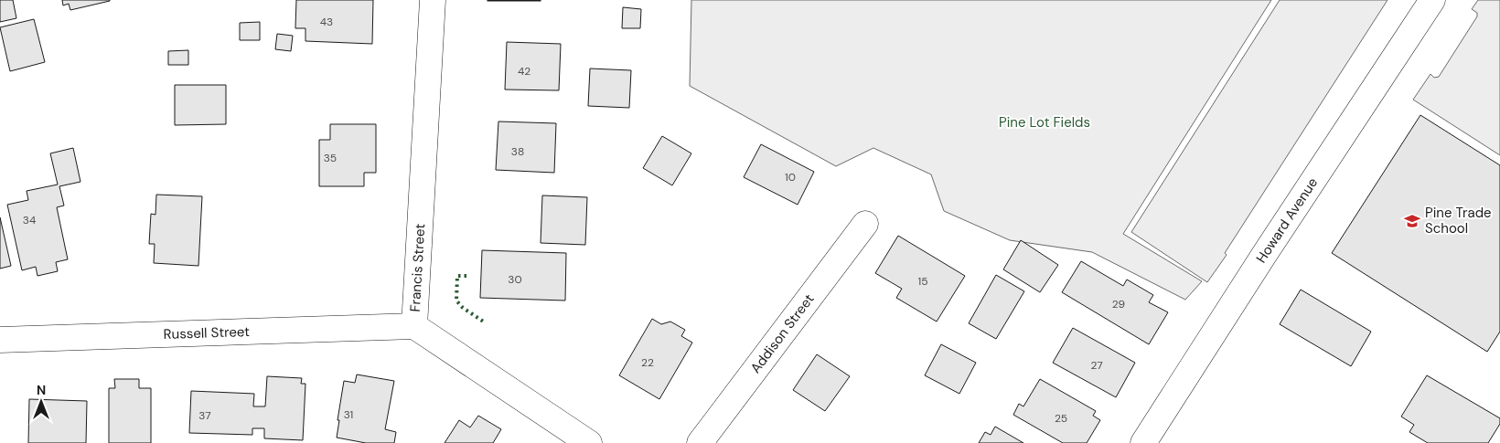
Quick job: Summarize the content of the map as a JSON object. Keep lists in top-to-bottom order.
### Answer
{
  "streets": {
    "street": [
      "Howard Avenue",
      "Francis Street",
      "Russell Street",
      "Addison Street"
    ]
  },
  "crossings": [
    ["Francis Street", "Russell Street"]
  ],
  "parks": ["Pine Lot Fields"],
  "places": {
    "school or university": ["Pine Trade School"]
  },
  "house_numbers": [
    "43",
    "42",
    "38",
    "35",
    "10",
    "34",
    "30",
    "15",
    "29",
    "22",
    "27",
    "31",
    "37",
    "25"
  ],
  "north": "top"
}
